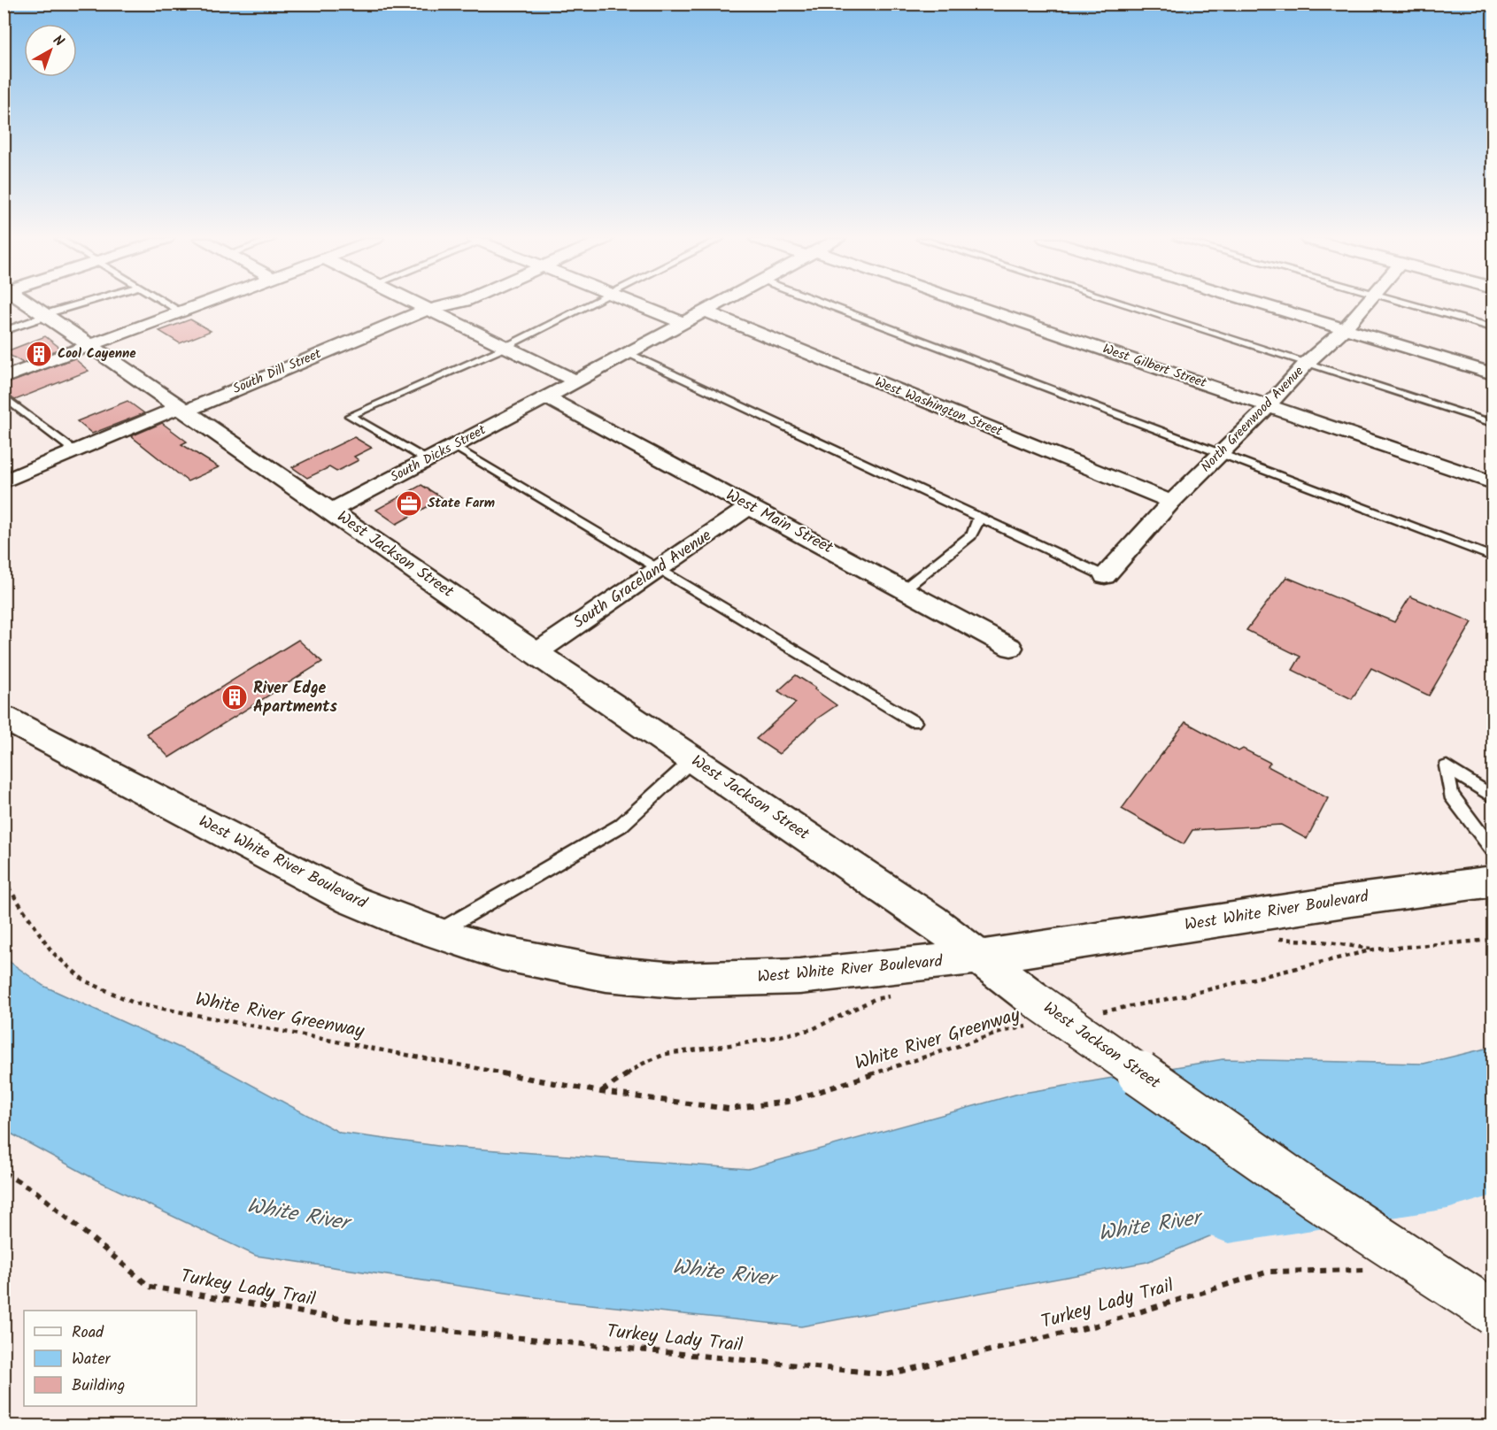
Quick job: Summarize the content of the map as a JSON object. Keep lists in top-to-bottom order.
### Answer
{
  "streets": {
    "main road": ["West Jackson Street", "West White River Boulevard"],
    "street": [
      "West Gilbert Street",
      "South Dill Street",
      "West Washington Street",
      "North Greenwood Avenue",
      "South Dicks Street",
      "West Main Street",
      "South Graceland Avenue"
    ],
    "path": ["White River Greenway", "Turkey Lady Trail"]
  },
  "crossings": [
    ["West Gilbert Street", "North Greenwood Avenue"],
    ["South Dill Street", "West Jackson Street"],
    ["West Washington Street", "North Greenwood Avenue"],
    ["West Washington Street", "South Dicks Street"],
    ["South Dicks Street", "West Main Street"],
    ["South Dicks Street", "West Jackson Street"],
    ["West Main Street", "South Graceland Avenue"],
    ["West Jackson Street", "South Graceland Avenue"],
    ["West Jackson Street", "West White River Boulevard"],
    ["West Jackson Street", "White River Greenway"]
  ],
  "water": ["White River"],
  "places": {
    "building": ["Cool Cayenne", "River Edge Apartments"],
    "office": ["State Farm"]
  },
  "legend": ["Road", "Water", "Building"],
  "north": "top right"
}
